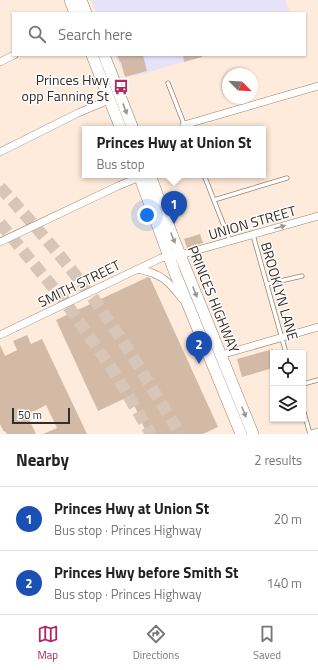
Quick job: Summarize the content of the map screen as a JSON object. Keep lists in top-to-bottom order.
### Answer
{
  "streets": {
    "highway": ["PRINCES HIGHWAY"],
    "street": ["UNION STREET", "SMITH STREET"],
    "lane": ["BROOKLYN LANE"]
  },
  "crossings": [
    ["UNION STREET", "SMITH STREET"],
    ["UNION STREET", "BROOKLYN LANE"],
    ["UNION STREET", "PRINCES HIGHWAY"],
    ["SMITH STREET", "PRINCES HIGHWAY"]
  ],
  "one_way": ["UNION STREET"],
  "places": {
    "bus stop": ["Princes Hwy opp Fanning St"]
  },
  "scale_bar": "50 m",
  "north": "bottom right",
  "page": {
    "search": "Search here",
    "popup": ["Princes Hwy at Union St", "Bus stop"],
    "pins": ["1", "2"],
    "scale": "50 m",
    "heading": ["Nearby", "2 results"],
    "list": [
      {
        "mark": "1",
        "name": "Princes Hwy at Union St",
        "note": "Bus stop · Princes Highway",
        "value": "20 m"
      },
      {
        "mark": "2",
        "name": "Princes Hwy before Smith St",
        "note": "Bus stop · Princes Highway",
        "value": "140 m"
      }
    ],
    "nav": ["Map", "Directions", "Saved"]
  }
}
